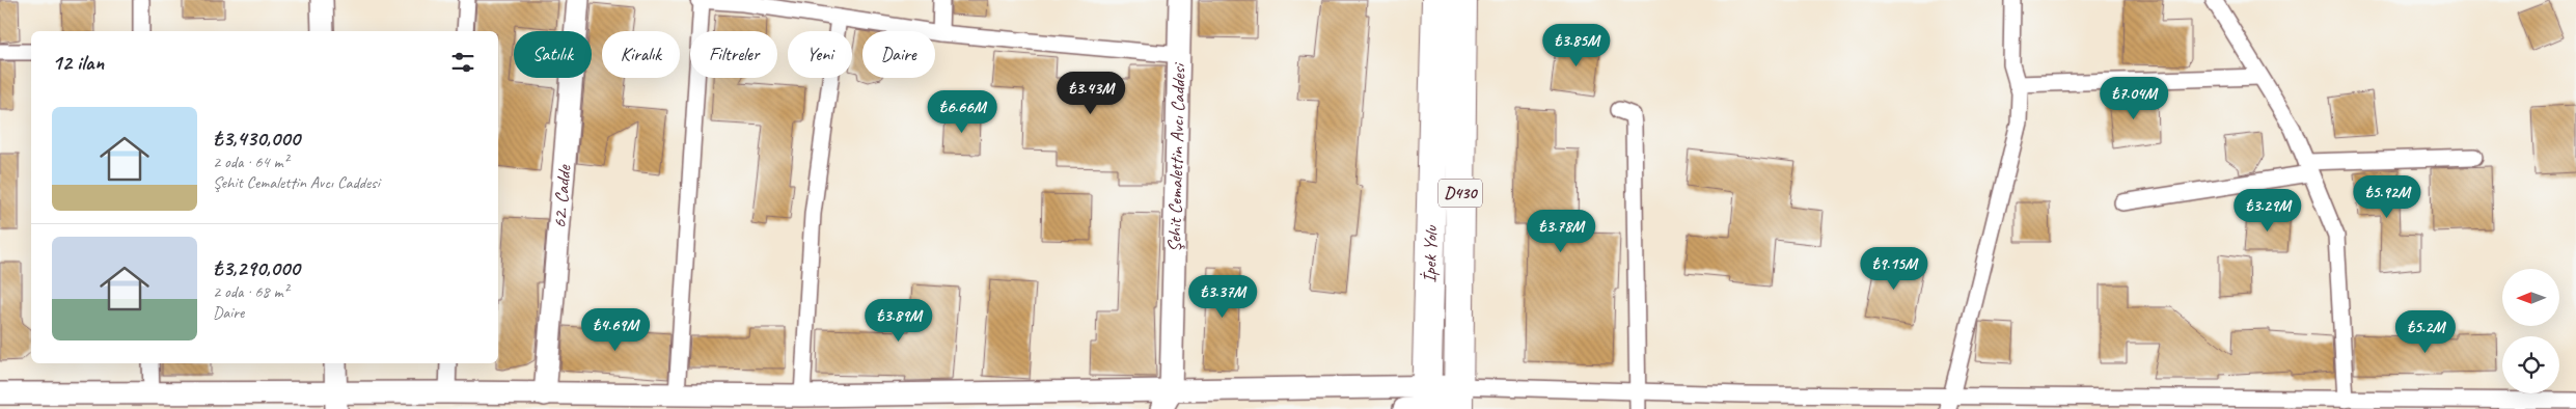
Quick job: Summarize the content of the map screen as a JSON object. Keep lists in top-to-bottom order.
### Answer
{
  "streets": {
    "highway": ["D430", "İpek Yolu"],
    "main road": ["Şehit Cemalettin Avcı Caddesi", "62. Cadde"]
  },
  "north": "left",
  "page": {
    "price": [
      "₺3.85M",
      "₺3.43M",
      "₺7.04M",
      "₺6.66M",
      "₺5.92M",
      "₺3.29M",
      "₺3.78M",
      "₺9.15M",
      "₺3.37M",
      "₺3.89M",
      "₺4.69M",
      "₺5.2M"
    ],
    "chip": [
      "Satılık",
      "Kiralık",
      "Filtreler",
      "Yeni",
      "Daire"
    ],
    "heading": "12 ilan",
    "list": [
      {
        "name": "₺3,430,000",
        "note": "2 oda · 64 m² · Şehit Cemalettin Avcı Caddesi"
      },
      {
        "name": "₺3,290,000",
        "note": "2 oda · 68 m² · Daire"
      }
    ]
  }
}
